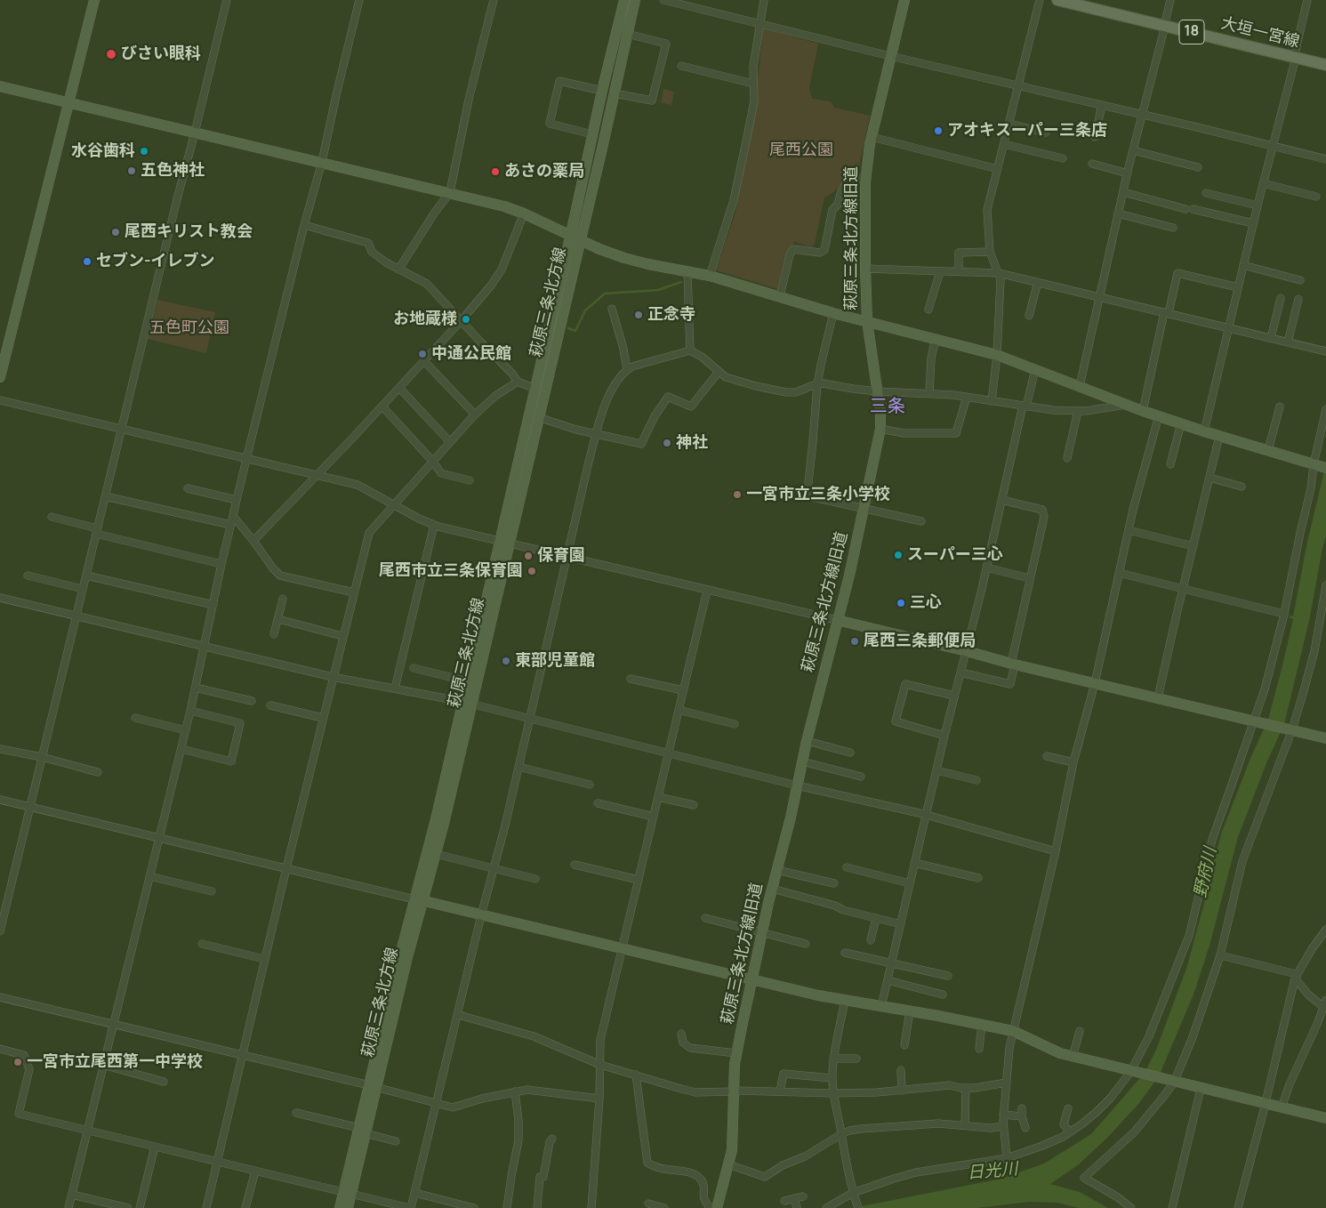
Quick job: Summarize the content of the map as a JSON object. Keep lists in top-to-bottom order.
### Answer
{
  "streets": {
    "main road": ["18", "大垣一宮線"],
    "street": ["萩原三条北方線旧道", "萩原三条北方線"]
  },
  "districts": ["三条"],
  "water": ["野府川", "日光川"],
  "parks": ["尾西公園", "五色町公園"],
  "places": [
    "びさい眼科",
    "アオキスーパー三条店",
    "水谷歯科",
    "五色神社",
    "あさの薬局",
    "尾西キリスト教会",
    "セブン-イレブン",
    "正念寺",
    "お地蔵様",
    "中通公民館",
    "神社",
    "一宮市立三条小学校",
    "スーパー三心",
    "保育園",
    "尾西市立三条保育園",
    "三心",
    "尾西三条郵便局",
    "東部児童館",
    "一宮市立尾西第一中学校"
  ]
}
